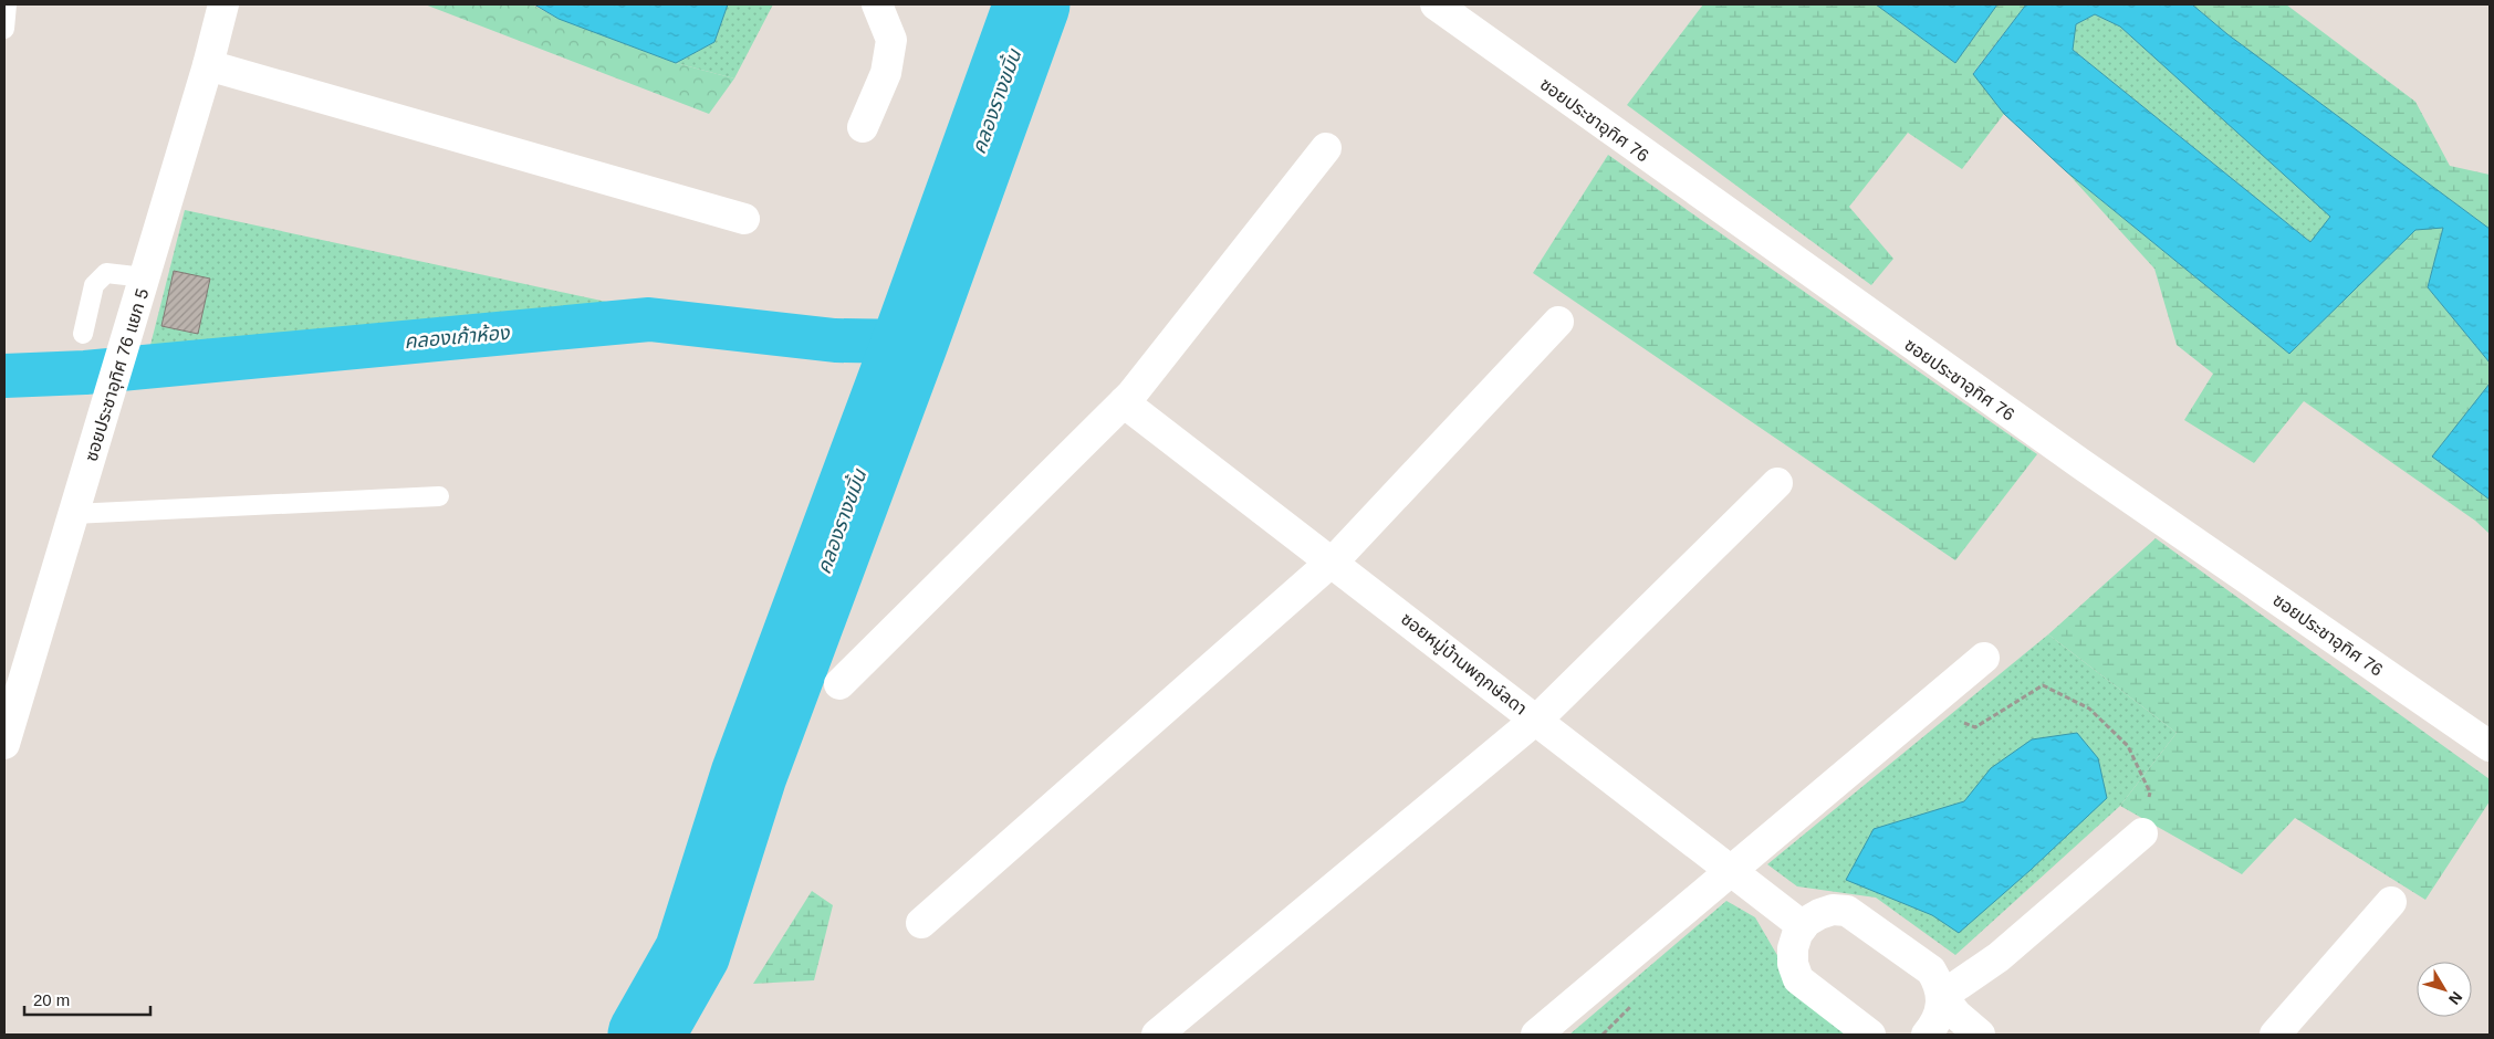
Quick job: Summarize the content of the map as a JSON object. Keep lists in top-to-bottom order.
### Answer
{
  "streets": {
    "street": ["ซอยประชาอุทิศ 76", "ซอยประชาอุทิศ 76 แยก 5", "ซอยหมู่บ้านพฤกษ์ลดา"]
  },
  "water": ["คลองรางขมิ้น", "คลองเก้าห้อง"],
  "scale_bar": "20 m",
  "north": "bottom right"
}
